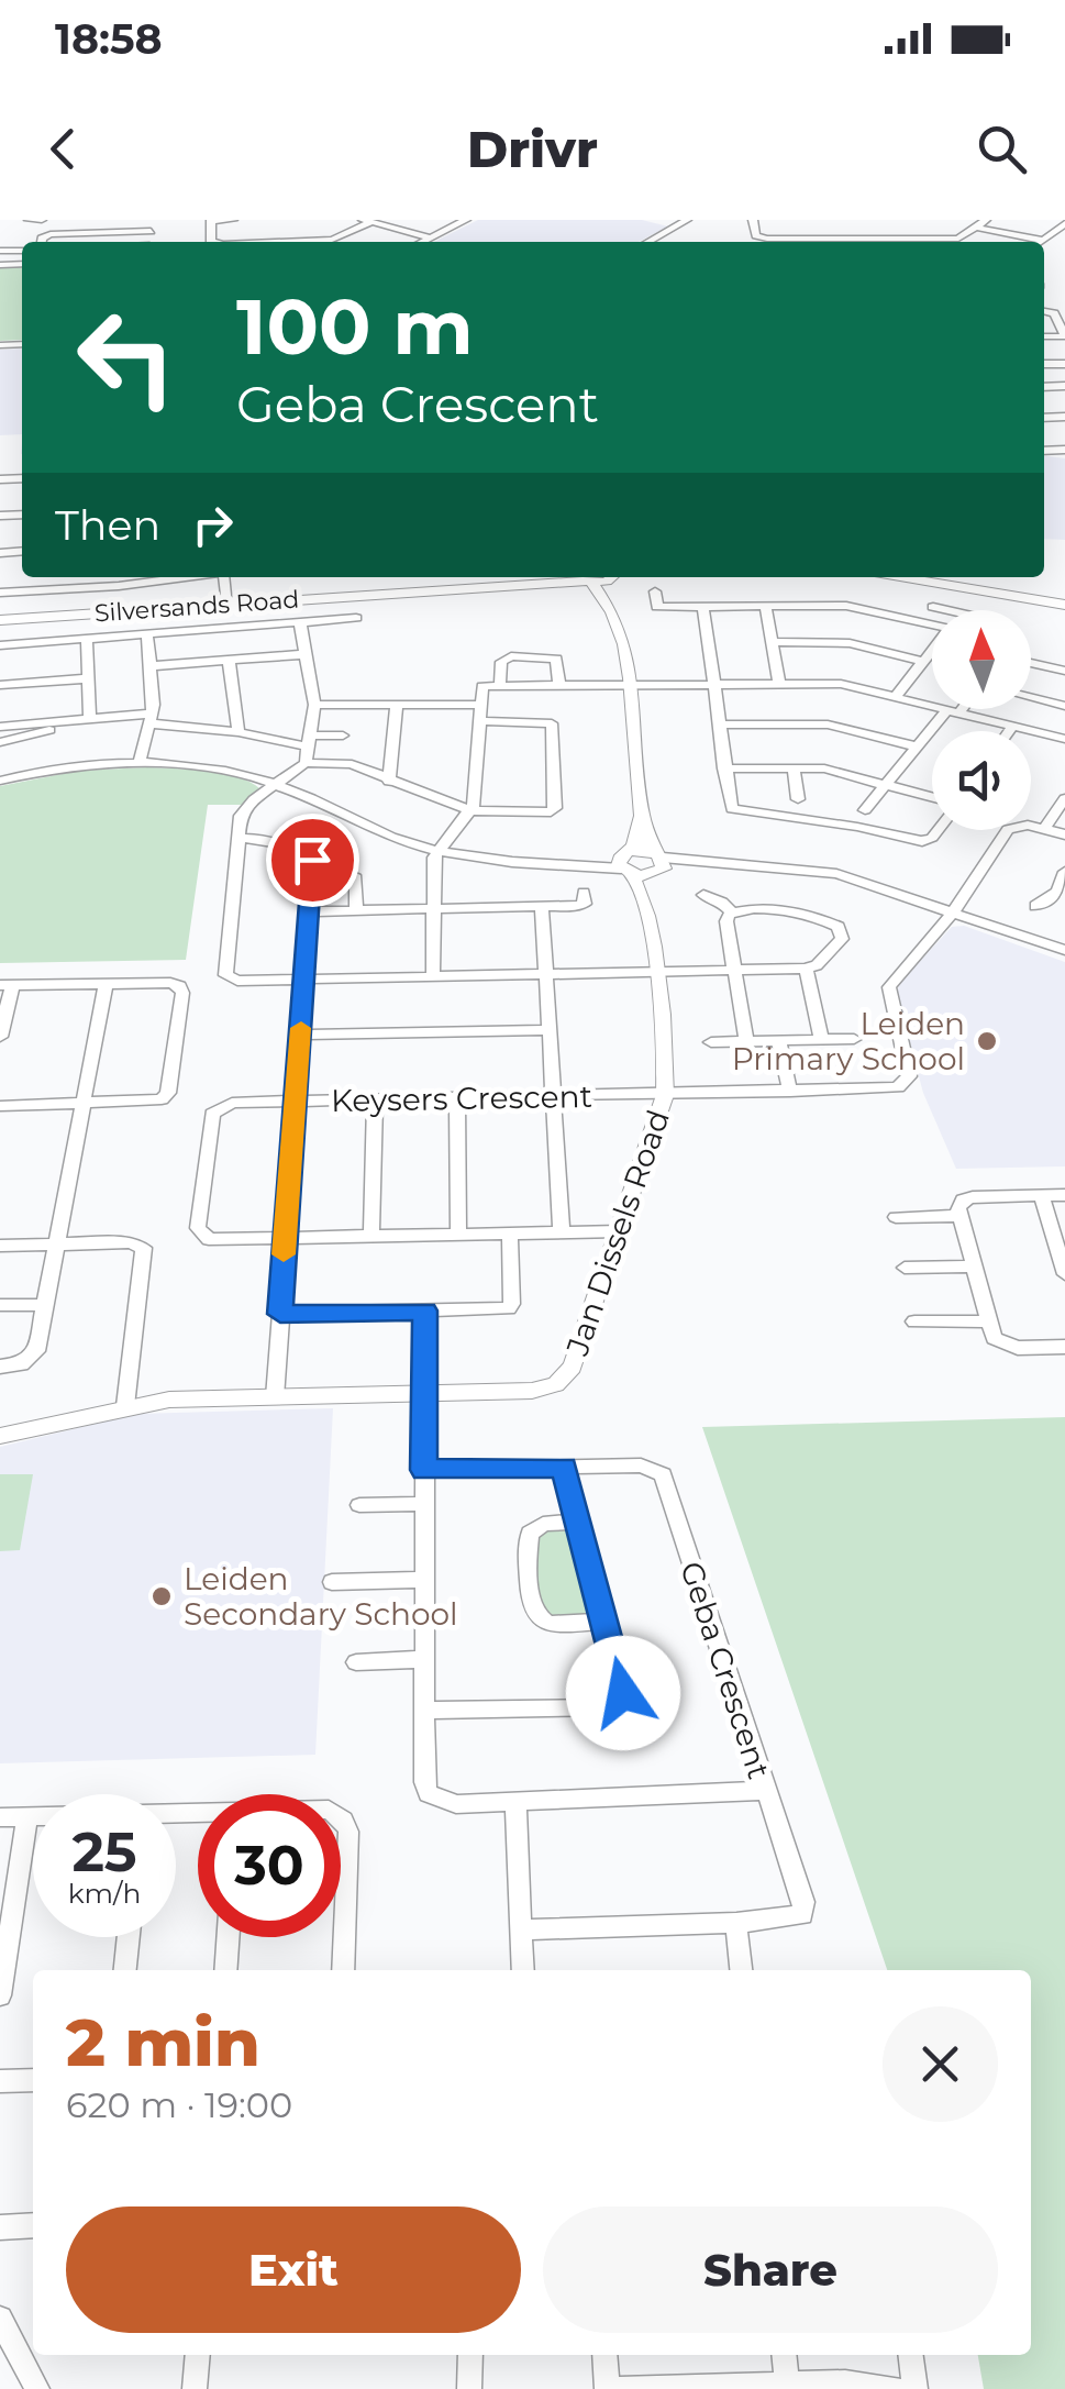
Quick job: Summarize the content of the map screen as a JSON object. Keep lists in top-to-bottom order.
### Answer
{
  "streets": {
    "street": [
      "Silversands Road",
      "Keysers Crescent",
      "Jan Dissels Road",
      "Geba Crescent"
    ]
  },
  "crossings": [
    ["Keysers Crescent", "Jan Dissels Road"]
  ],
  "places": ["Leiden Primary School", "Leiden Secondary School"],
  "north": "top",
  "page": {
    "status": "18:58",
    "header": "Drivr",
    "turn": ["100 m", "Geba Crescent"],
    "then": "Then",
    "speed": "25 km/h",
    "limit": "30",
    "heading": ["2 min", "620 m · 19:00"],
    "buttons": ["Exit", "Share"]
  }
}
